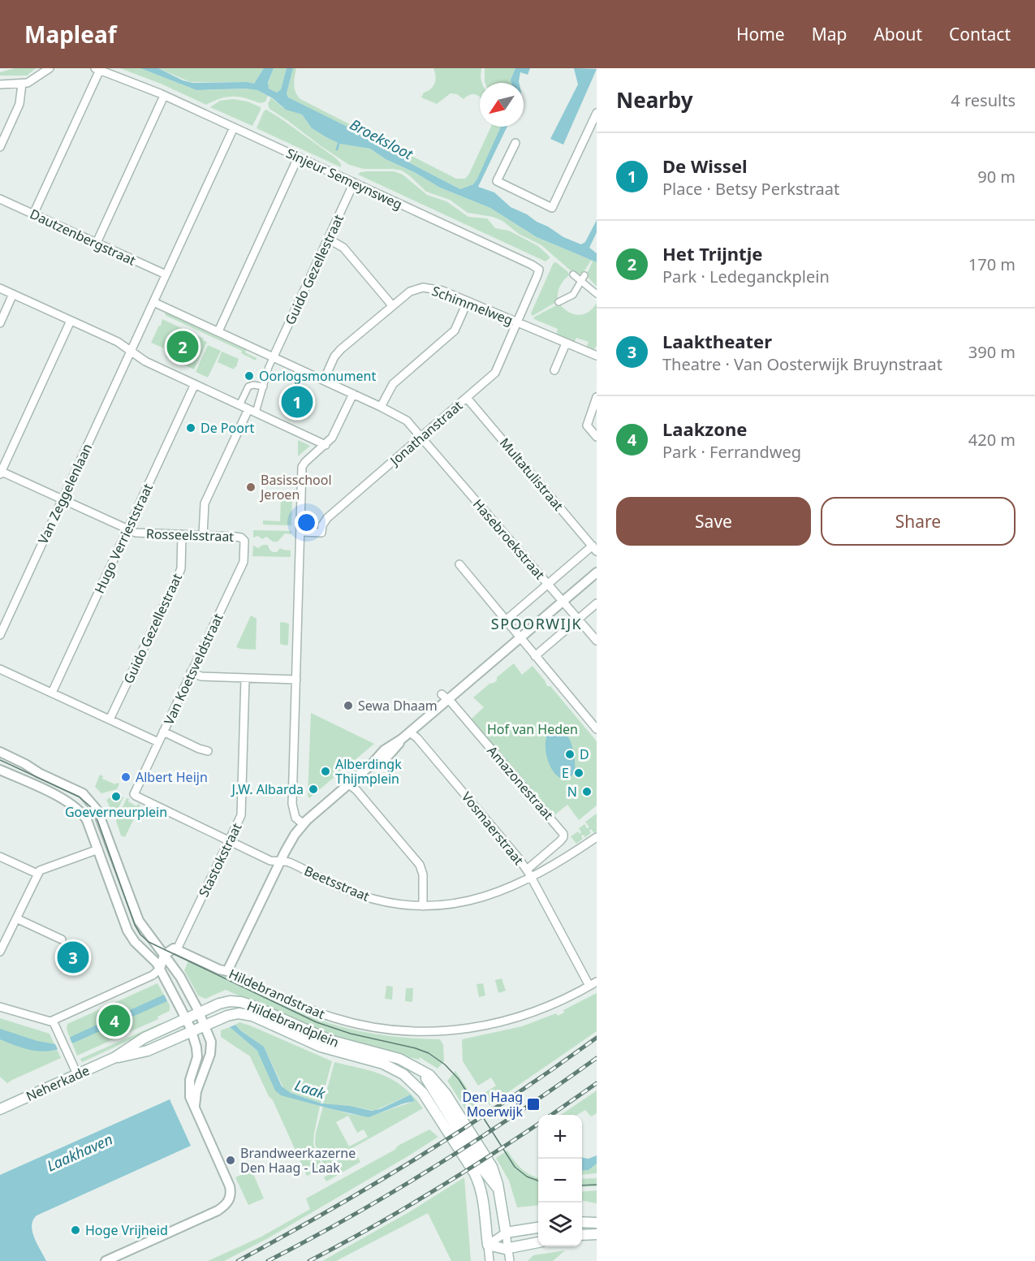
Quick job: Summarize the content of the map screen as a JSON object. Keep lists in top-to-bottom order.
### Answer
{
  "streets": {
    "main road": ["Hildebrandplein", "Neherkade"],
    "street": [
      "Sinjeur Semeynsweg",
      "Dautzenbergstraat",
      "Guido Gezellestraat",
      "Schimmelweg",
      "Jonathanstraat",
      "Multatulistraat",
      "Van Zeggelenlaan",
      "Rosseelsstraat",
      "Hugo Verrieststraat",
      "Hasebroekstraat",
      "Van Koetsveldstraat",
      "Amazonestraat",
      "Vosmaerstraat",
      "Stastokstraat",
      "Beetsstraat",
      "Hildebrandstraat"
    ]
  },
  "crossings": [
    ["Sinjeur Semeynsweg", "Guido Gezellestraat"],
    ["Sinjeur Semeynsweg", "Schimmelweg"],
    ["Sinjeur Semeynsweg", "Jonathanstraat"],
    ["Guido Gezellestraat", "Rosseelsstraat"],
    ["Guido Gezellestraat", "Hasebroekstraat"],
    ["Schimmelweg", "Jonathanstraat"],
    ["Schimmelweg", "Hasebroekstraat"],
    ["Jonathanstraat", "Multatulistraat"],
    ["Jonathanstraat", "Hasebroekstraat"],
    ["Van Zeggelenlaan", "Rosseelsstraat"],
    ["Van Zeggelenlaan", "Hasebroekstraat"],
    ["Rosseelsstraat", "Hugo Verrieststraat"],
    ["Rosseelsstraat", "Van Koetsveldstraat"],
    ["Van Koetsveldstraat", "Beetsstraat"],
    ["Amazonestraat", "Vosmaerstraat"],
    ["Vosmaerstraat", "Beetsstraat"],
    ["Vosmaerstraat", "Hildebrandstraat"],
    ["Stastokstraat", "Beetsstraat"],
    ["Stastokstraat", "Hildebrandstraat"],
    ["Hildebrandplein", "Neherkade"]
  ],
  "districts": ["SPOORWIJK"],
  "water": ["Broeksloot", "Laak", "Laakhaven"],
  "parks": ["Hof van Heden"],
  "places": {
    "other": [
      "Oorlogsmonument",
      "De Poort",
      "Basisschool Jeroen",
      "Sewa Dhaam",
      "D",
      "Alberdingk Thijmplein",
      "E",
      "Albert Heijn",
      "J.W. Albarda",
      "N",
      "Goeverneurplein",
      "Brandweerkazerne Den Haag - Laak",
      "Hoge Vrijheid"
    ],
    "transit": ["Den Haag Moerwijk"]
  },
  "north": "bottom left",
  "page": {
    "header": "Mapleaf",
    "nav": [
      "Home",
      "Map",
      "About",
      "Contact"
    ],
    "heading": ["Nearby", "4 results"],
    "list": [
      {
        "mark": "1",
        "name": "De Wissel",
        "note": "Place · Betsy Perkstraat",
        "value": "90 m"
      },
      {
        "mark": "2",
        "name": "Het Trijntje",
        "note": "Park · Ledeganckplein",
        "value": "170 m"
      },
      {
        "mark": "3",
        "name": "Laaktheater",
        "note": "Theatre · Van Oosterwijk Bruynstraat",
        "value": "390 m"
      },
      {
        "mark": "4",
        "name": "Laakzone",
        "note": "Park · Ferrandweg",
        "value": "420 m"
      }
    ],
    "pins": [
      "2",
      "1",
      "3",
      "4"
    ],
    "buttons": ["Save", "Share"],
    "map_buttons": ["+", "−"]
  }
}
